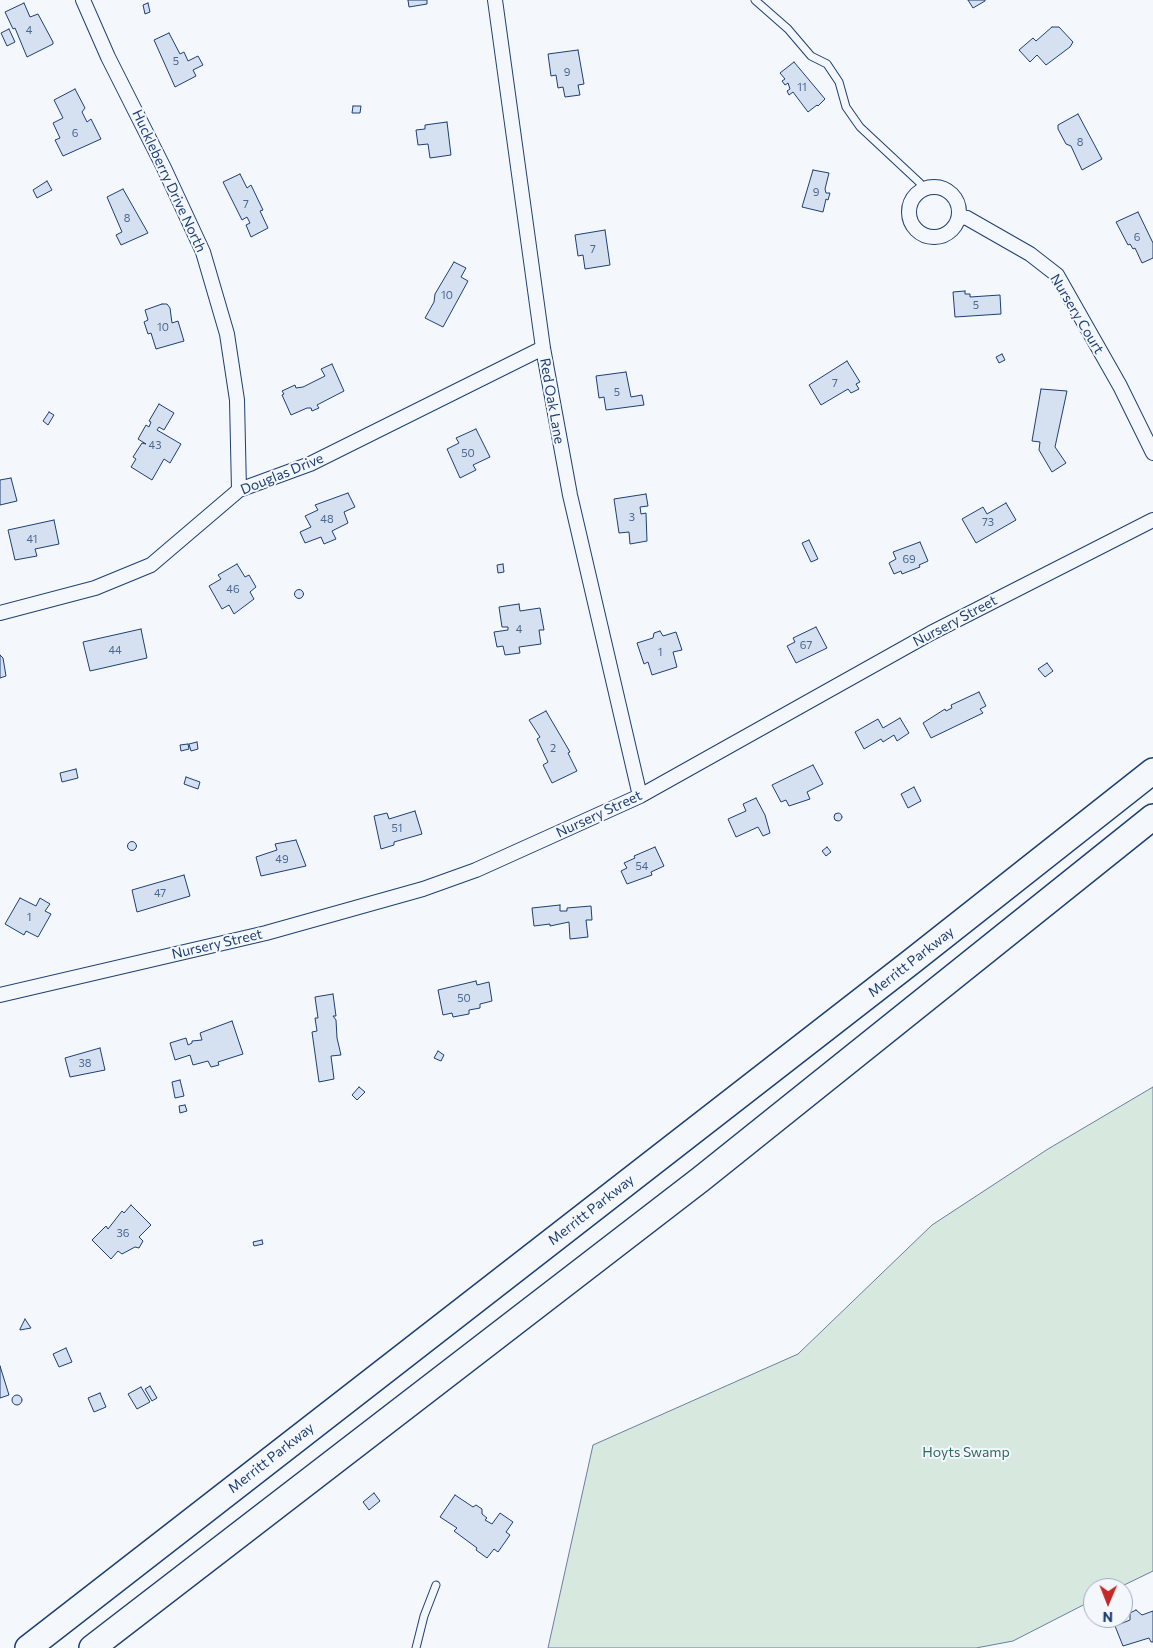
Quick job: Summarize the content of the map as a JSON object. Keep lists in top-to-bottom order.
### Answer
{
  "streets": {
    "highway": ["Merritt Parkway"],
    "street": [
      "Huckleberry Drive North",
      "Nursery Court",
      "Red Oak Lane",
      "Douglas Drive",
      "Nursery Street"
    ]
  },
  "crossings": [
    ["Huckleberry Drive North", "Douglas Drive"],
    ["Red Oak Lane", "Douglas Drive"],
    ["Red Oak Lane", "Nursery Street"]
  ],
  "parks": ["Hoyts Swamp"],
  "house_numbers": [
    "4",
    "5",
    "9",
    "11",
    "6",
    "8",
    "9",
    "7",
    "8",
    "6",
    "7",
    "10",
    "5",
    "10",
    "7",
    "5",
    "43",
    "50",
    "3",
    "48",
    "73",
    "41",
    "69",
    "46",
    "4",
    "67",
    "44",
    "1",
    "2",
    "51",
    "49",
    "54",
    "47",
    "1",
    "50",
    "38",
    "36"
  ],
  "north": "bottom"
}
